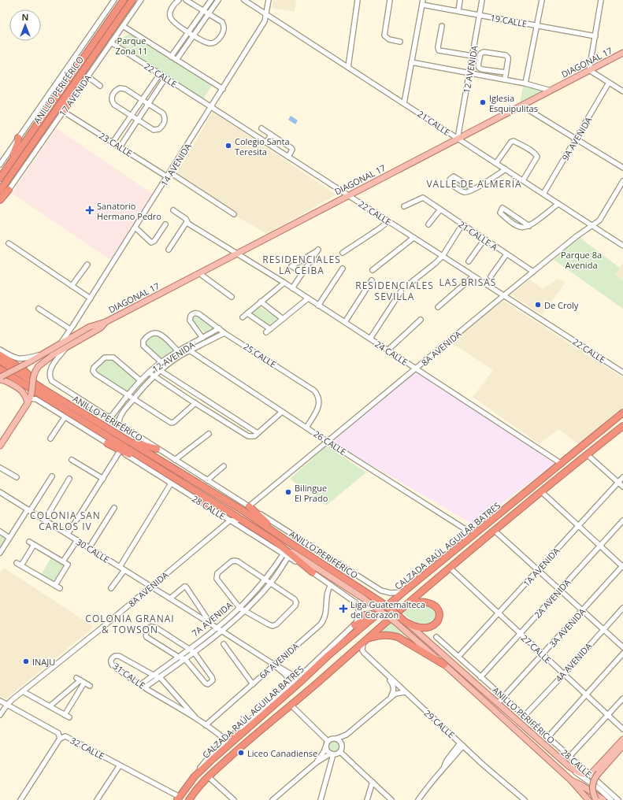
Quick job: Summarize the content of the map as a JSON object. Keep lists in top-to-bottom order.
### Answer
{
  "streets": {
    "highway": ["ANILLO PERIFÉRICO", "CALZADA RAÚL AGUILAR BATRES"],
    "main road": ["DIAGONAL 17"],
    "street": [
      "19 CALLE",
      "12 AVENIDA",
      "22 CALLE",
      "17 AVENIDA",
      "21 CALLE",
      "9A AVENIDA",
      "23 CALLE",
      "14 AVENIDA",
      "21 CALLE A",
      "8A AVENIDA",
      "24 CALLE",
      "25 CALLE",
      "26 CALLE",
      "28 CALLE",
      "30 CALLE",
      "1A AVENIDA",
      "2A AVENIDA",
      "7A AVENIDA",
      "3A AVENIDA",
      "27 CALLE",
      "6A AVENIDA",
      "4A AVENIDA",
      "31 CALLE",
      "29 CALLE",
      "32 CALLE"
    ]
  },
  "crossings": [
    ["19 CALLE", "12 AVENIDA"],
    ["DIAGONAL 17", "12 AVENIDA"],
    ["DIAGONAL 17", "22 CALLE"],
    ["DIAGONAL 17", "21 CALLE"],
    ["DIAGONAL 17", "14 AVENIDA"],
    ["DIAGONAL 17", "24 CALLE"],
    ["DIAGONAL 17", "28 CALLE"],
    ["12 AVENIDA", "21 CALLE"],
    ["12 AVENIDA", "25 CALLE"],
    ["12 AVENIDA", "26 CALLE"],
    ["22 CALLE", "17 AVENIDA"],
    ["22 CALLE", "14 AVENIDA"],
    ["22 CALLE", "8A AVENIDA"],
    ["ANILLO PERIFÉRICO", "CALZADA RAÚL AGUILAR BATRES"],
    ["ANILLO PERIFÉRICO", "3A AVENIDA"],
    ["17 AVENIDA", "23 CALLE"],
    ["21 CALLE", "9A AVENIDA"],
    ["21 CALLE", "14 AVENIDA"],
    ["21 CALLE", "8A AVENIDA"],
    ["23 CALLE", "14 AVENIDA"],
    ["21 CALLE A", "8A AVENIDA"],
    ["8A AVENIDA", "24 CALLE"],
    ["8A AVENIDA", "26 CALLE"],
    ["8A AVENIDA", "28 CALLE"],
    ["8A AVENIDA", "30 CALLE"],
    ["8A AVENIDA", "32 CALLE"],
    ["24 CALLE", "CALZADA RAÚL AGUILAR BATRES"],
    ["25 CALLE", "26 CALLE"],
    ["26 CALLE", "CALZADA RAÚL AGUILAR BATRES"],
    ["28 CALLE", "1A AVENIDA"],
    ["28 CALLE", "2A AVENIDA"],
    ["28 CALLE", "7A AVENIDA"],
    ["28 CALLE", "3A AVENIDA"],
    ["28 CALLE", "6A AVENIDA"],
    ["28 CALLE", "4A AVENIDA"],
    ["CALZADA RAÚL AGUILAR BATRES", "27 CALLE"],
    ["CALZADA RAÚL AGUILAR BATRES", "29 CALLE"],
    ["CALZADA RAÚL AGUILAR BATRES", "32 CALLE"],
    ["30 CALLE", "7A AVENIDA"],
    ["30 CALLE", "6A AVENIDA"],
    ["1A AVENIDA", "27 CALLE"],
    ["2A AVENIDA", "27 CALLE"],
    ["7A AVENIDA", "31 CALLE"],
    ["3A AVENIDA", "27 CALLE"],
    ["27 CALLE", "4A AVENIDA"],
    ["6A AVENIDA", "31 CALLE"]
  ],
  "districts": [
    "VALLE DE ALMERÍA",
    "RESIDENCIALES LA CEIBA",
    "LAS BRISAS",
    "RESIDENCIALES SEVILLA",
    "COLONIA SAN CARLOS IV",
    "COLONIA GRANAI & TOWSON"
  ],
  "parks": ["Parque Zona 11", "Parque 8a Avenida"],
  "places": {
    "other": [
      "Iglesia Esquipulitas",
      "Colegio Santa Teresita",
      "De Croly",
      "Bilingue El Prado",
      "INAJU",
      "Liceo Canadiense"
    ],
    "health": ["Sanatorio Hermano Pedro", "Liga Guatemalteca del Corazón"]
  },
  "north": "top"
}
